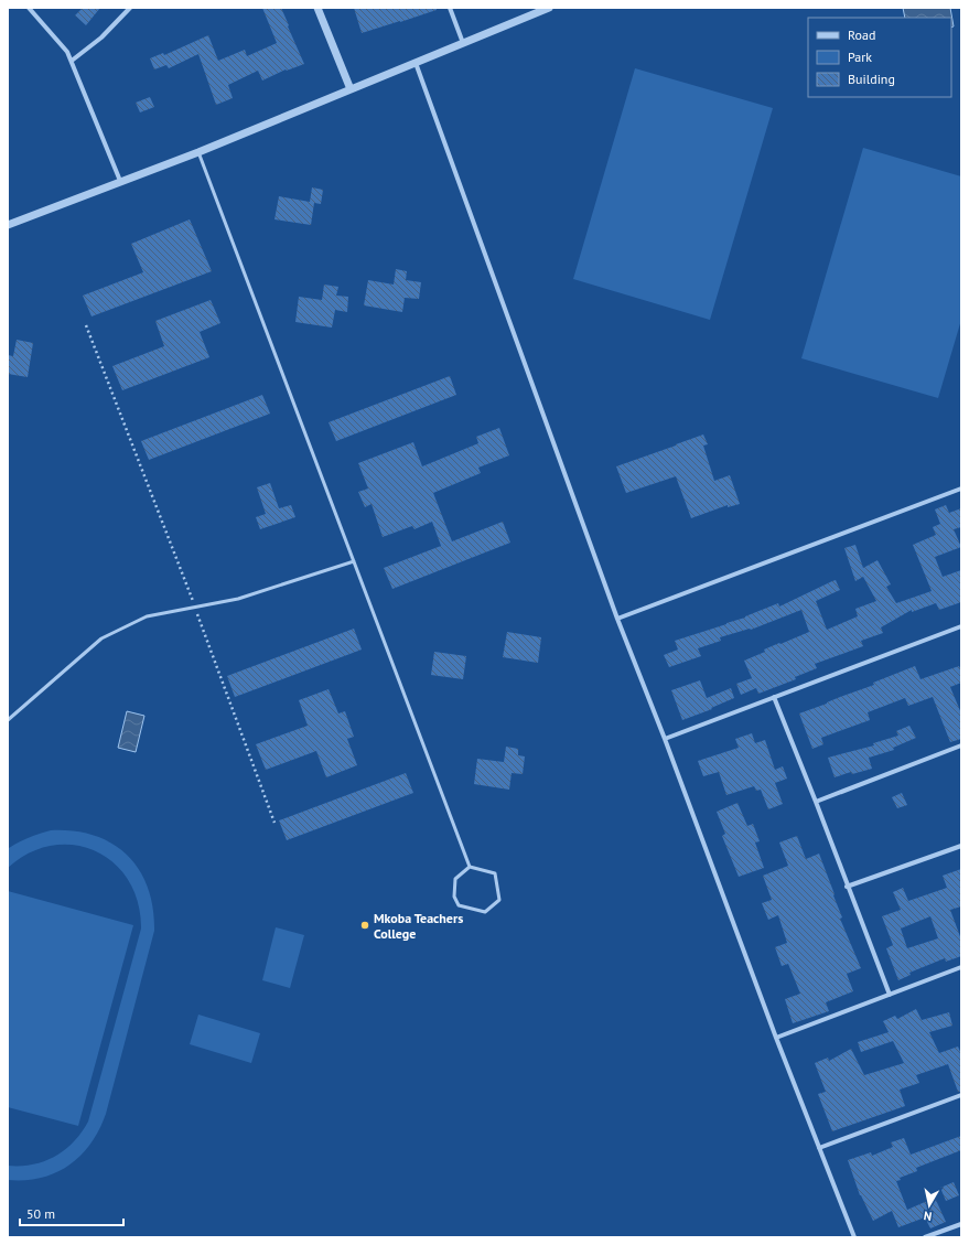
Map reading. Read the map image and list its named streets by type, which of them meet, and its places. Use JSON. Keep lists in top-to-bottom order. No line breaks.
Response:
{"places":["Mkoba Teachers College"],"legend":["Road","Park","Building"],"scale_bar":"50 m","north":"bottom"}
